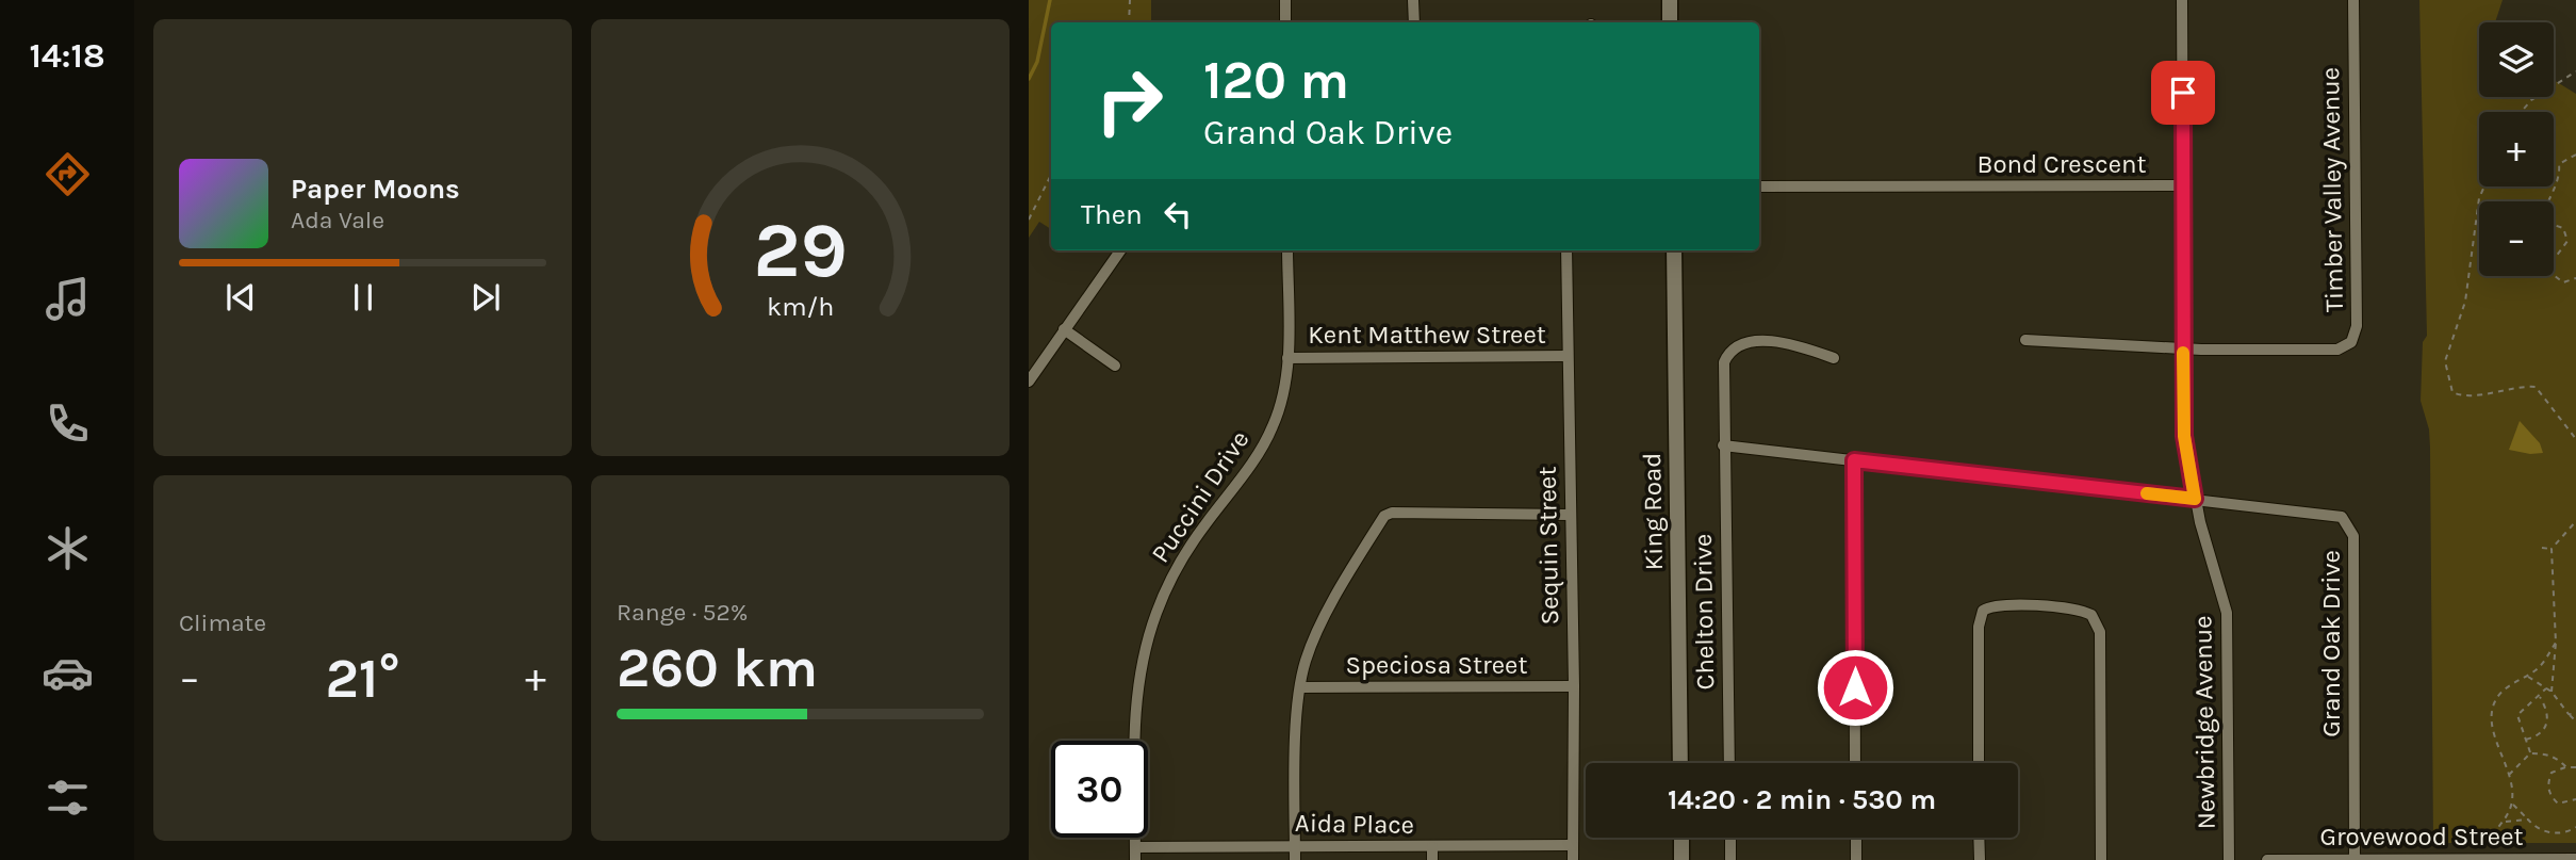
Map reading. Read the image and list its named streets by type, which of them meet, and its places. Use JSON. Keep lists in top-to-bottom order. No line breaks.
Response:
{"streets":{"main road":["King Road"],"street":["Bond Crescent","Timber Valley Avenue","Kent Matthew Street","Puccini Drive","Sequin Street","Chelton Drive","Grand Oak Drive","Speciosa Street","Newbridge Avenue","Aida Place","Grovewood Street"]},"crossings":[["Bond Crescent","Newbridge Avenue"],["Timber Valley Avenue","Newbridge Avenue"],["Kent Matthew Street","Puccini Drive"],["Kent Matthew Street","Sequin Street"],["Puccini Drive","Aida Place"],["Sequin Street","Speciosa Street"],["Sequin Street","Aida Place"],["Chelton Drive","Grand Oak Drive"],["Grand Oak Drive","Newbridge Avenue"],["Grand Oak Drive","Grovewood Street"]],"page":{"tabs":"14:18","map_buttons":["+","−"],"turn":["120 m","Grand Oak Drive"],"song":["Paper Moons","Ada Vale"],"then":"Then","tile":["Climate",["Range · 52%","260 km"]],"heat":["−","21°","+"],"limit":"30","trip":"14:20 · 2 min · 530 m","gauge":["29","km/h"]}}
